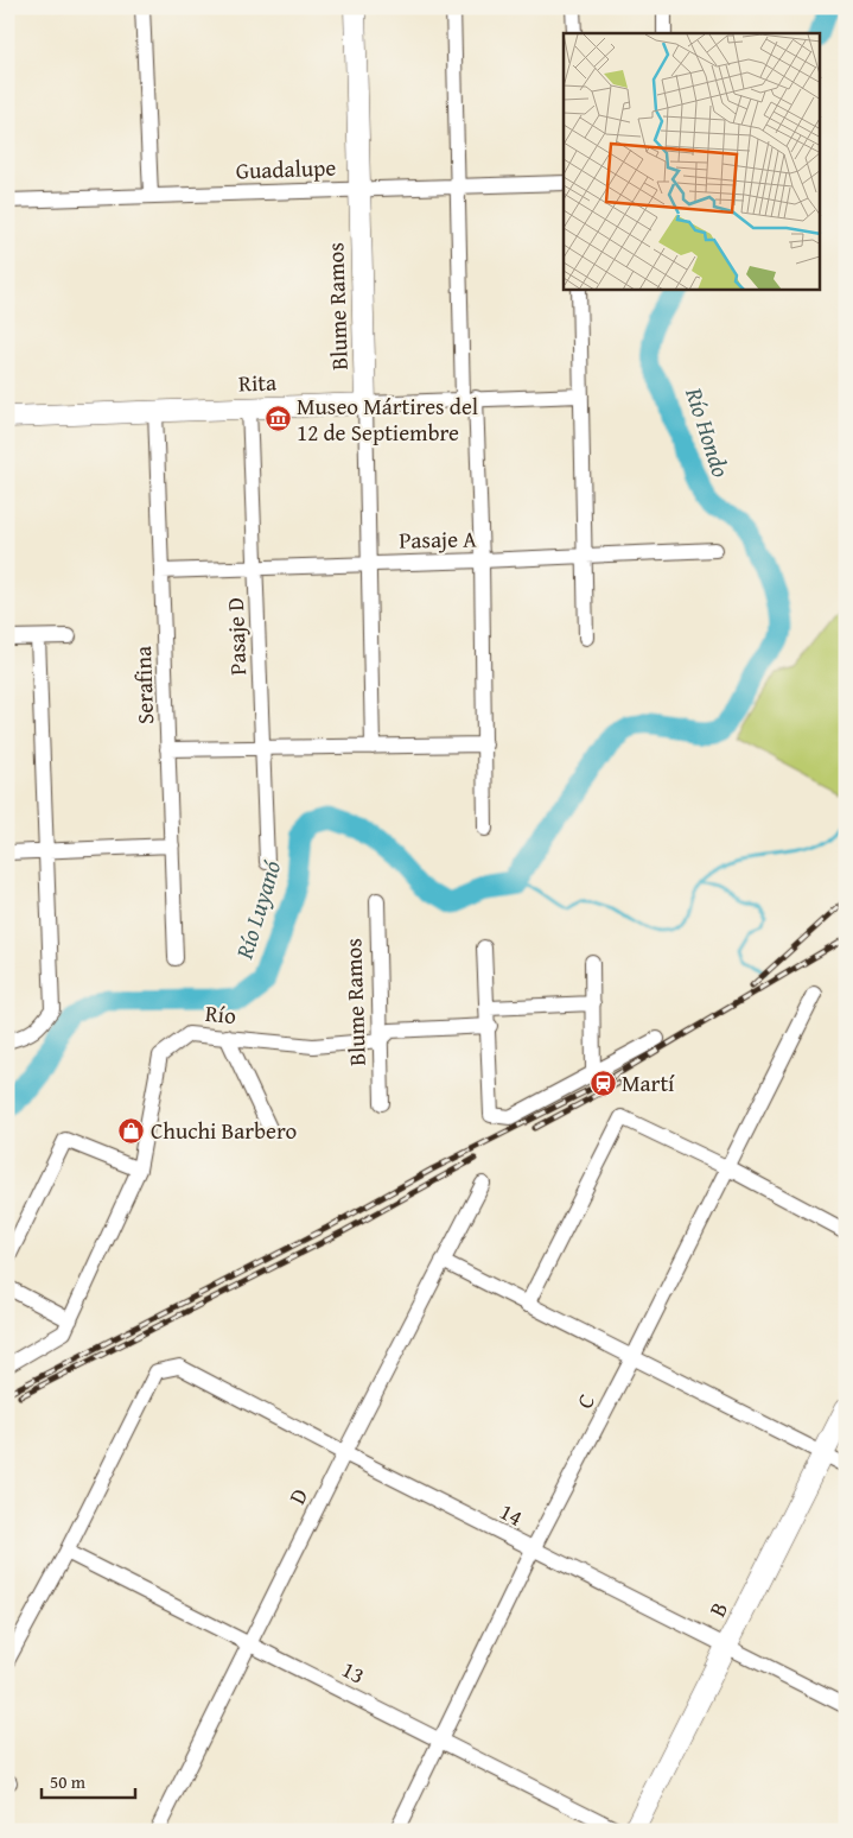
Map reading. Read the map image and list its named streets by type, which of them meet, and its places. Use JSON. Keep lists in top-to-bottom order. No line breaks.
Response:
{"streets":{"street":["Guadalupe","Blume Ramos","Rita","Pasaje A","Pasaje D","Serafina","Río","C","D","14","B","13"]},"crossings":[["Guadalupe","Blume Ramos"],["Blume Ramos","Rita"],["Blume Ramos","Pasaje A"],["Blume Ramos","Río"],["Rita","Pasaje D"],["Rita","Serafina"],["Pasaje A","Pasaje D"],["Pasaje A","Serafina"],["C","14"],["C","13"],["D","14"],["D","13"],["14","B"],["14","13"]],"water":["Río Hondo","Río Luyanó"],"places":{"museum":["Museo Mártires del 12 de Septiembre"],"station":["Martí"],"shop":["Chuchi Barbero"]},"scale_bar":"50 m"}
